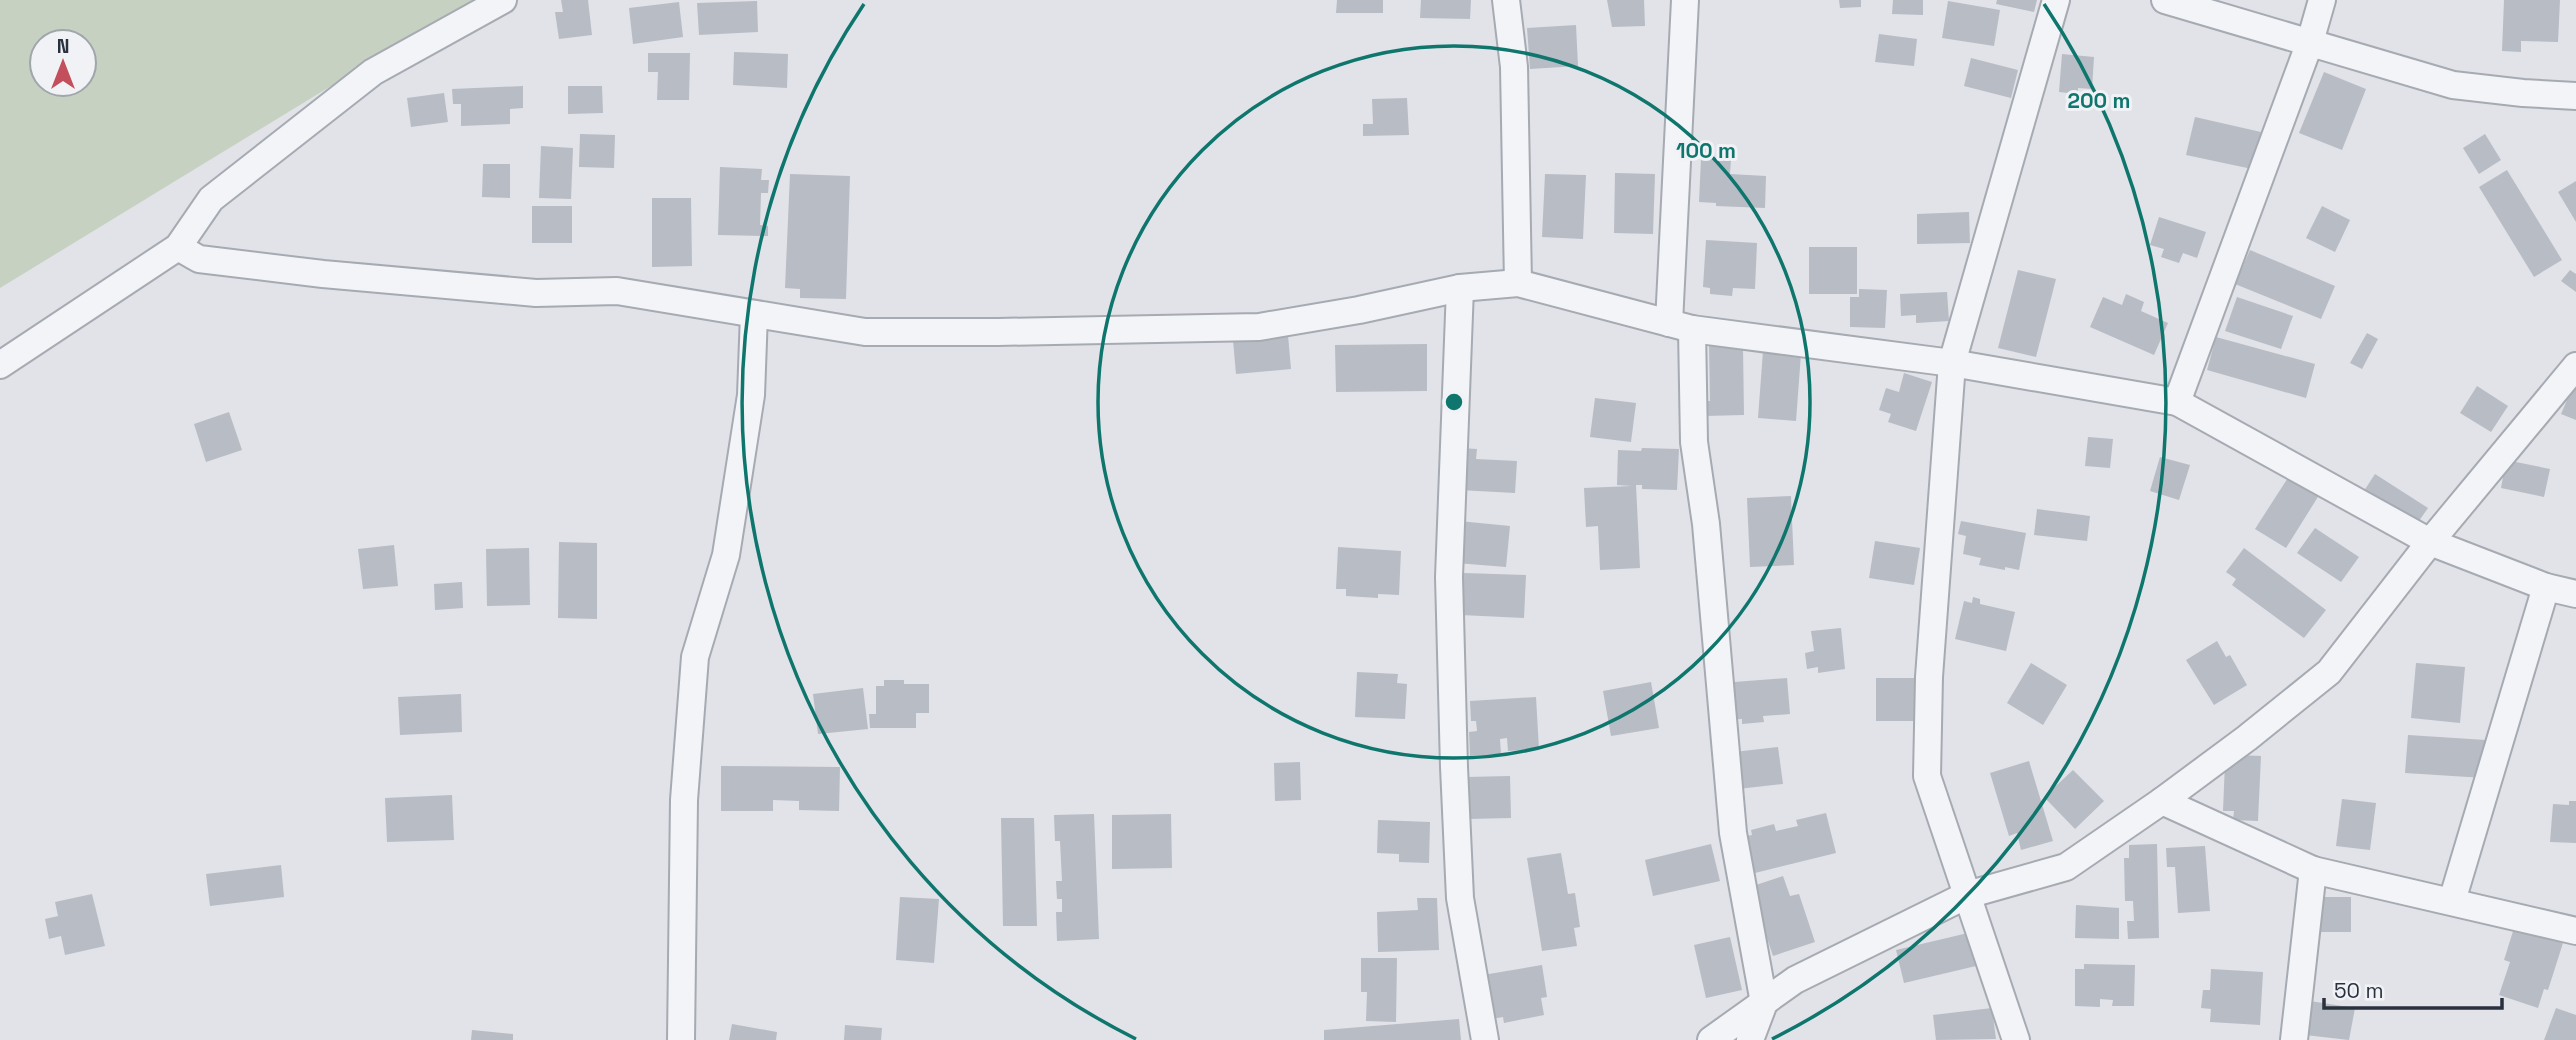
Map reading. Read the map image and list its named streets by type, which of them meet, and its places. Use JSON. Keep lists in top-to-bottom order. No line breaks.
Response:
{"scale_bar":"50 m","north":"top","rings":["200 m","100 m"]}
